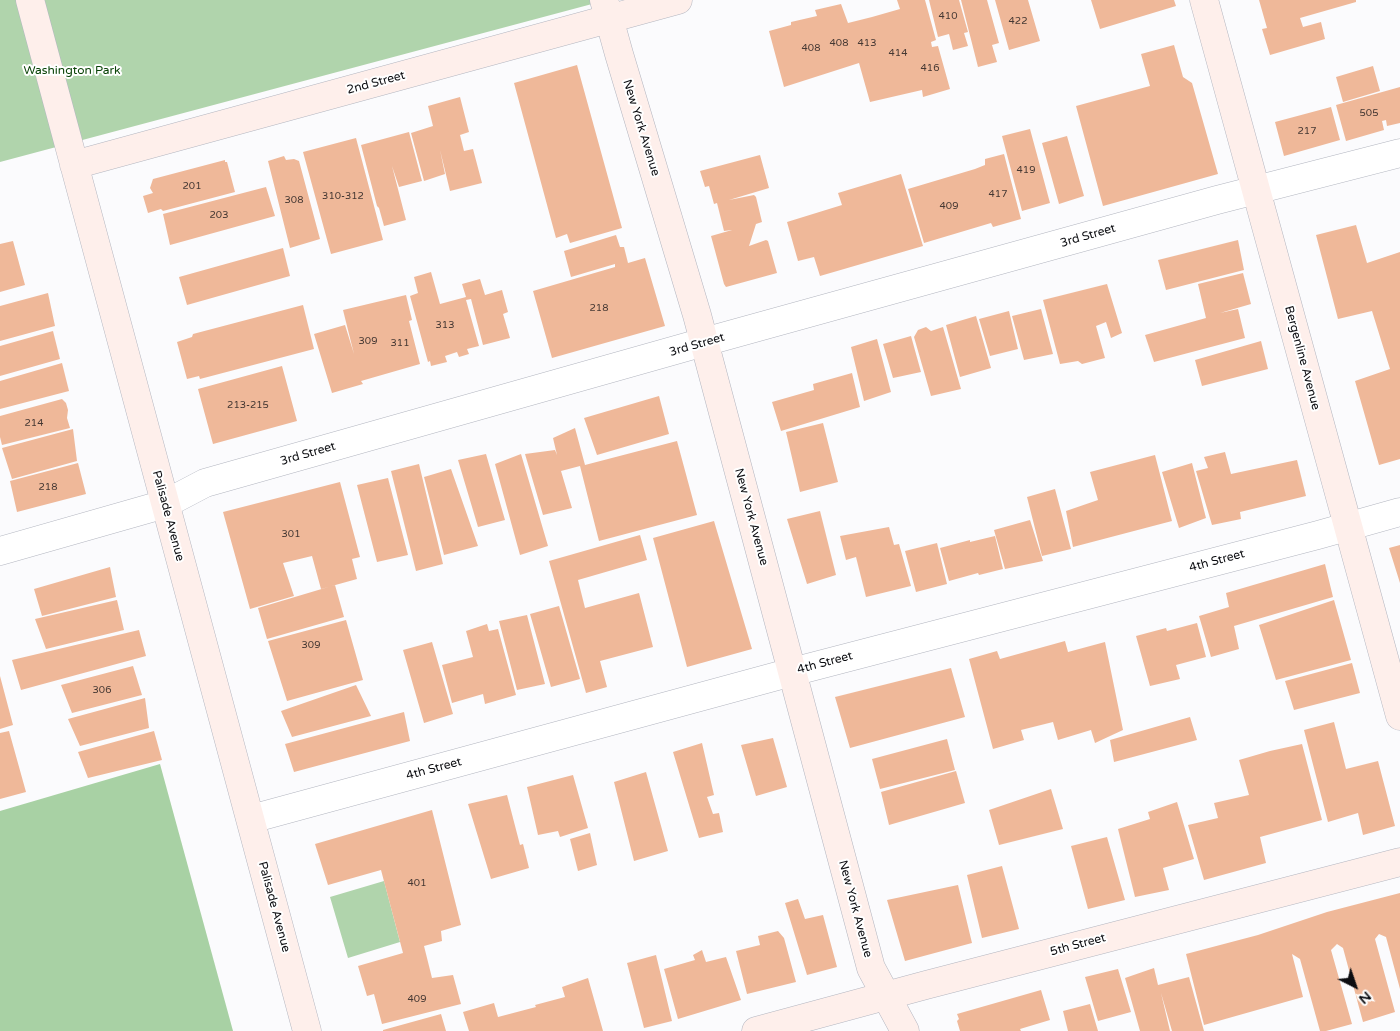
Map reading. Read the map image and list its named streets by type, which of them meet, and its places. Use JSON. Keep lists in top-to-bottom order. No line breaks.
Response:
{"streets":{"street":["2nd Street","New York Avenue","3rd Street","Bergenline Avenue","Palisade Avenue","4th Street","5th Street"]},"crossings":[["2nd Street","New York Avenue"],["2nd Street","Palisade Avenue"],["New York Avenue","3rd Street"],["New York Avenue","4th Street"],["New York Avenue","5th Street"],["3rd Street","Bergenline Avenue"],["3rd Street","Palisade Avenue"],["Bergenline Avenue","4th Street"],["Palisade Avenue","4th Street"]],"parks":["Washington Park"],"house_numbers":["410","422","408","413","408","414","416","505","217","419","201","417","310-312","308","409","203","218","313","309","311","213-215","214","218","301","309","306","401","409"],"north":"bottom right"}
